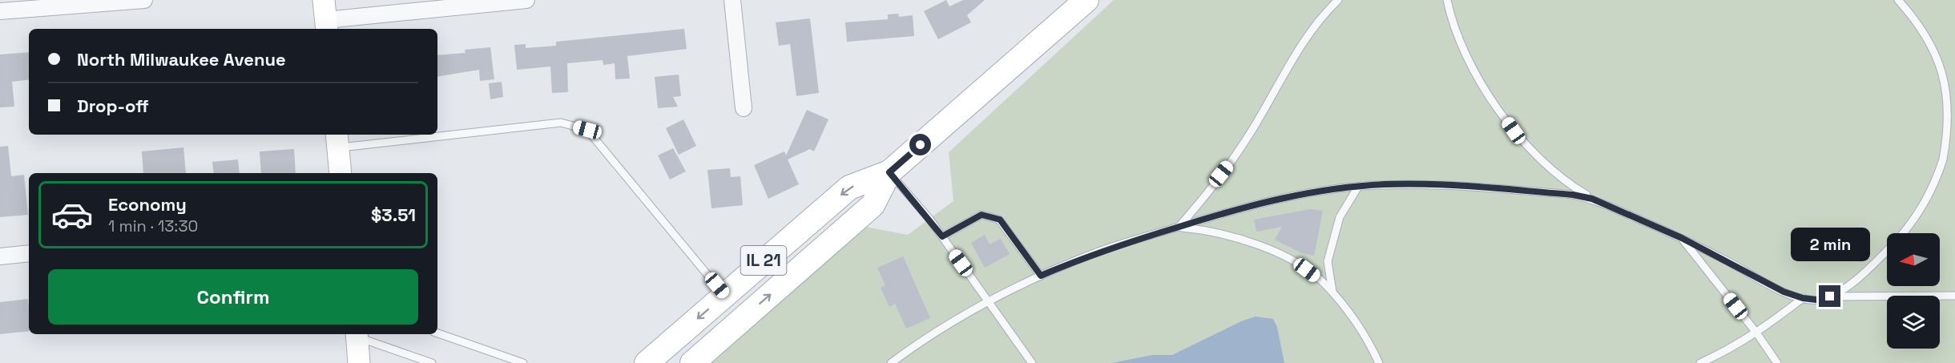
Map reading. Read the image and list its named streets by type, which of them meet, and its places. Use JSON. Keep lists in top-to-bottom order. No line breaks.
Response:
{"streets":{"main road":["IL 21"]},"north":"left","page":{"banner":["North Milwaukee Avenue","Drop-off"],"list":[{"name":"Economy","note":"1 min · 13:30","value":"$3.51"}],"bubble":"2 min","buttons":"Confirm"}}
